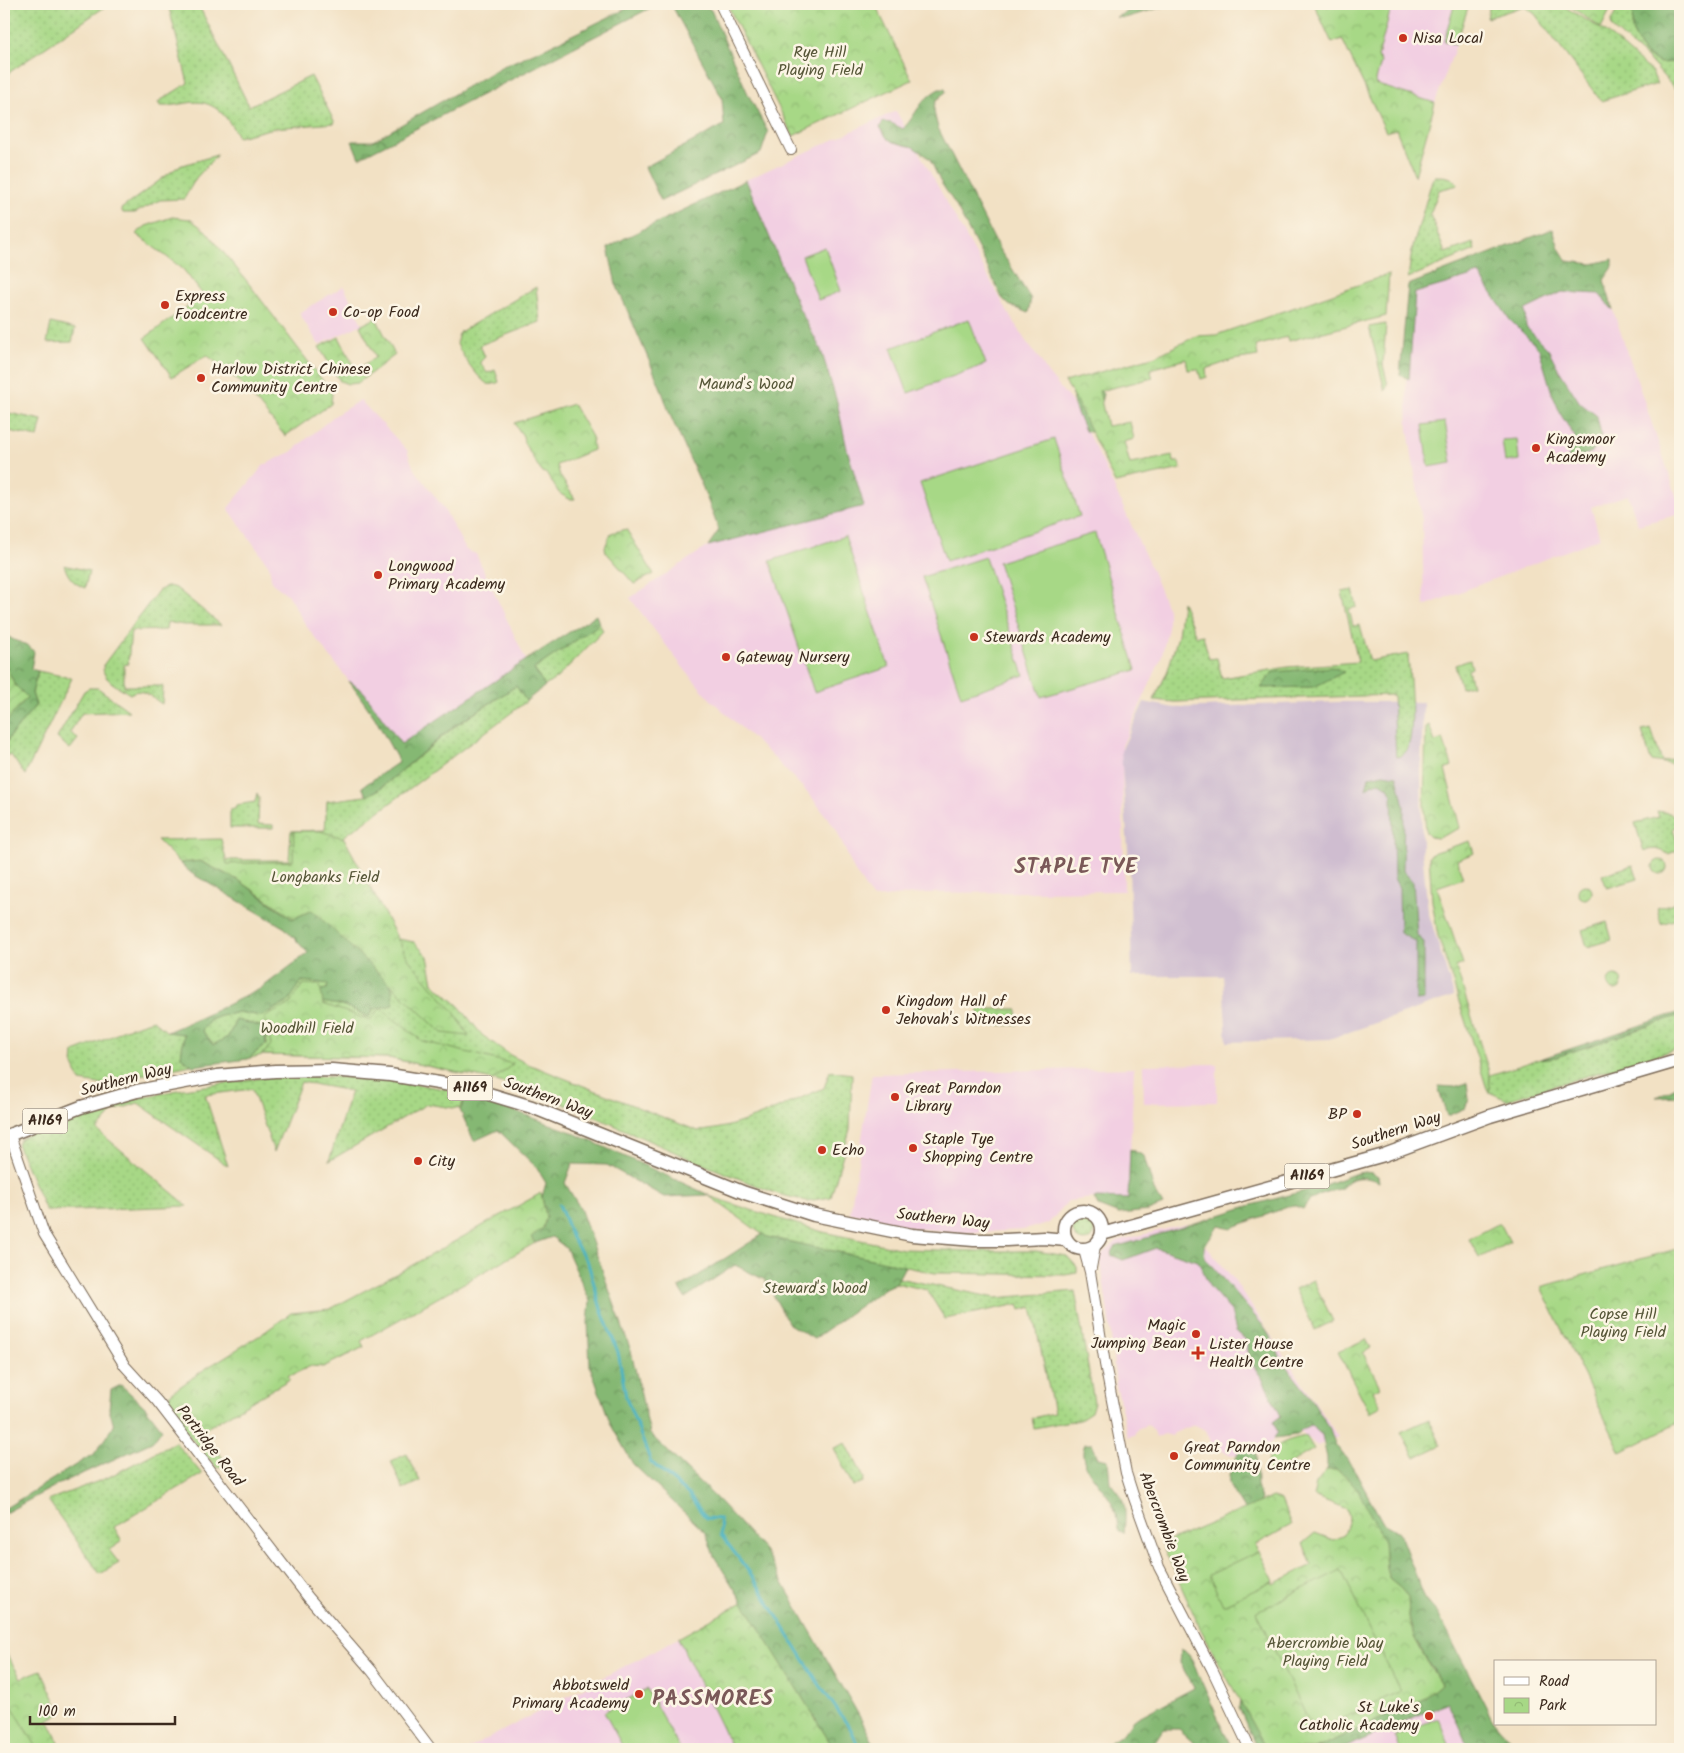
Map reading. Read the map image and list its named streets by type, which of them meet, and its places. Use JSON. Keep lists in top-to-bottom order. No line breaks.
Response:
{"streets":{"main road":["Southern Way","A1169"],"street":["Partridge Road","Abercrombie Way"]},"crossings":[["Southern Way","Partridge Road"],["Southern Way","Abercrombie Way"]],"districts":["STAPLE TYE","PASSMORES"],"parks":["Rye Hill Playing Field","Maund's Wood","Longbanks Field","Woodhill Field","Steward's Wood","Copse Hill Playing Field","Abercrombie Way Playing Field"],"places":{"other":["Nisa Local","Express Foodcentre","Co-op Food","Harlow District Chinese Community Centre","Kingsmoor Academy","Longwood Primary Academy","Stewards Academy","Gateway Nursery","Kingdom Hall of Jehovah's Witnesses","Great Parndon Library","BP","Staple Tye Shopping Centre","Echo","City","Magic Jumping Bean","Great Parndon Community Centre","Abbotsweld Primary Academy","St Luke's Catholic Academy"],"health":["Lister House Health Centre"]},"legend":["Road","Park"],"scale_bar":"100 m"}
